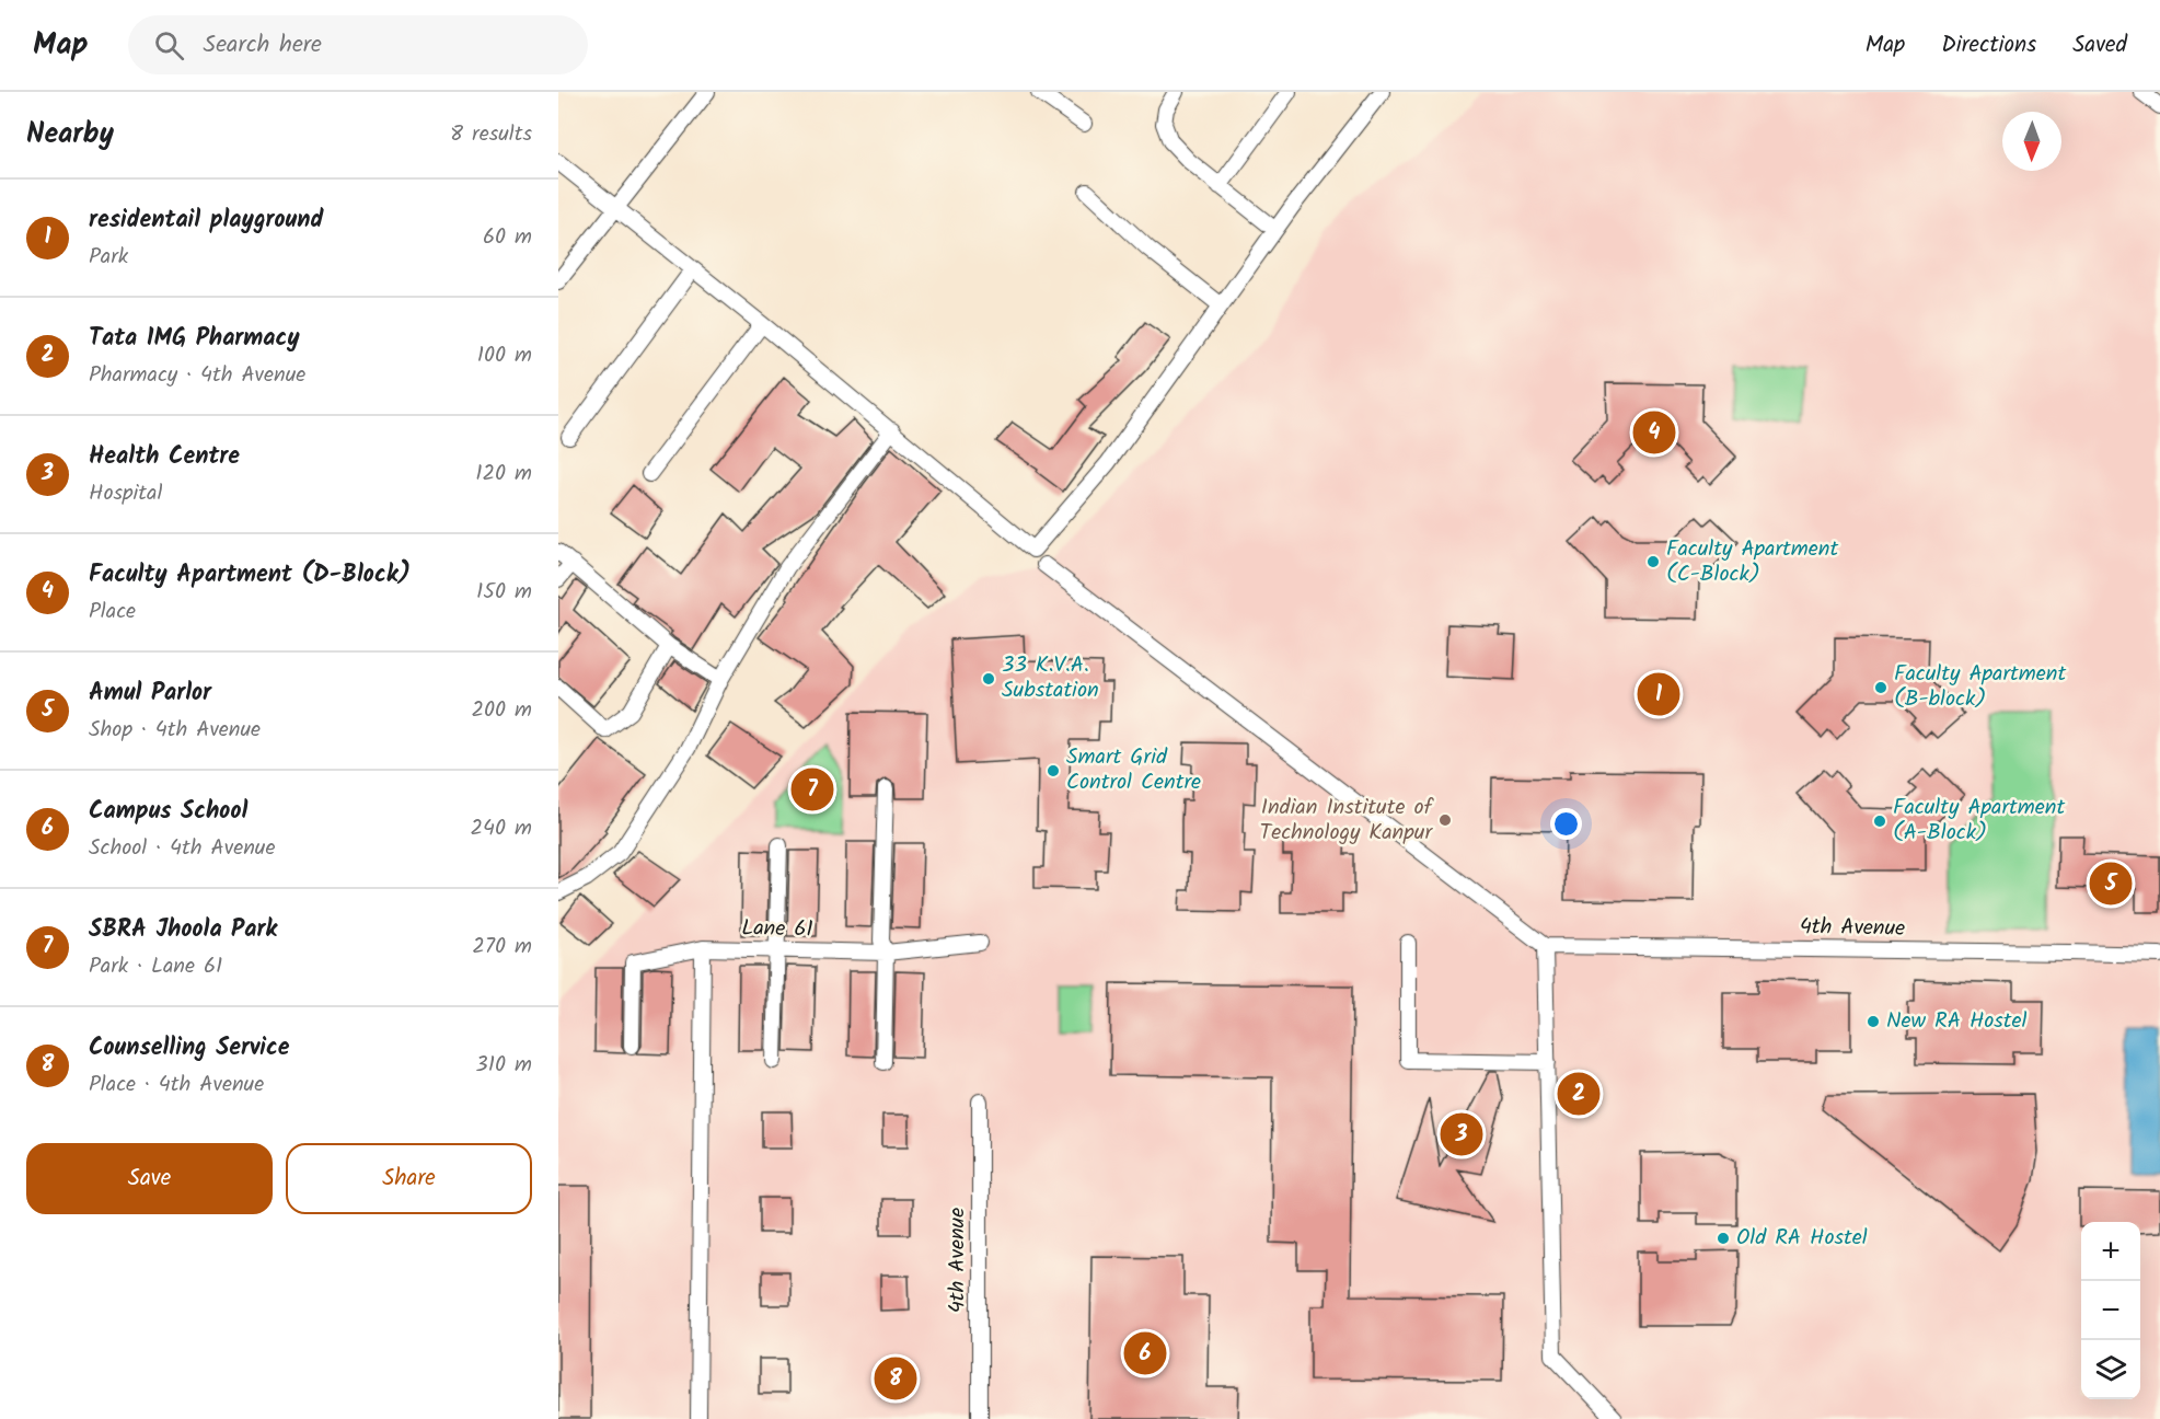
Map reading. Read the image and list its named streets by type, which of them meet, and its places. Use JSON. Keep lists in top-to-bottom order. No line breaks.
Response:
{"streets":{"street":["4th Avenue","Lane 61"]},"places":["Faculty Apartment (C-Block)","33 K.V.A. Substation","Faculty Apartment (B-block)","Smart Grid Control Centre","Indian Institute of Technology Kanpur","Faculty Apartment (A-Block)","New RA Hostel","Old RA Hostel"],"north":"bottom","page":{"header":"Map","search":"Search here","nav":["Map","Directions","Saved"],"heading":["Nearby","8 results"],"list":[{"mark":"1","name":"residentail playground","note":"Park","value":"60 m"},{"mark":"2","name":"Tata 1MG Pharmacy","note":"Pharmacy · 4th Avenue","value":"100 m"},{"mark":"3","name":"Health Centre","note":"Hospital","value":"120 m"},{"mark":"4","name":"Faculty Apartment (D-Block)","note":"Place","value":"150 m"},{"mark":"5","name":"Amul Parlor","note":"Shop · 4th Avenue","value":"200 m"},{"mark":"6","name":"Campus School","note":"School · 4th Avenue","value":"240 m"},{"mark":"7","name":"SBRA Jhoola Park","note":"Park · Lane 61","value":"270 m"},{"mark":"8","name":"Counselling Service","note":"Place · 4th Avenue","value":"310 m"}],"pins":["4","1","7","5","2","3","6","8"],"buttons":["Save","Share"],"map_buttons":["+","−"]}}
